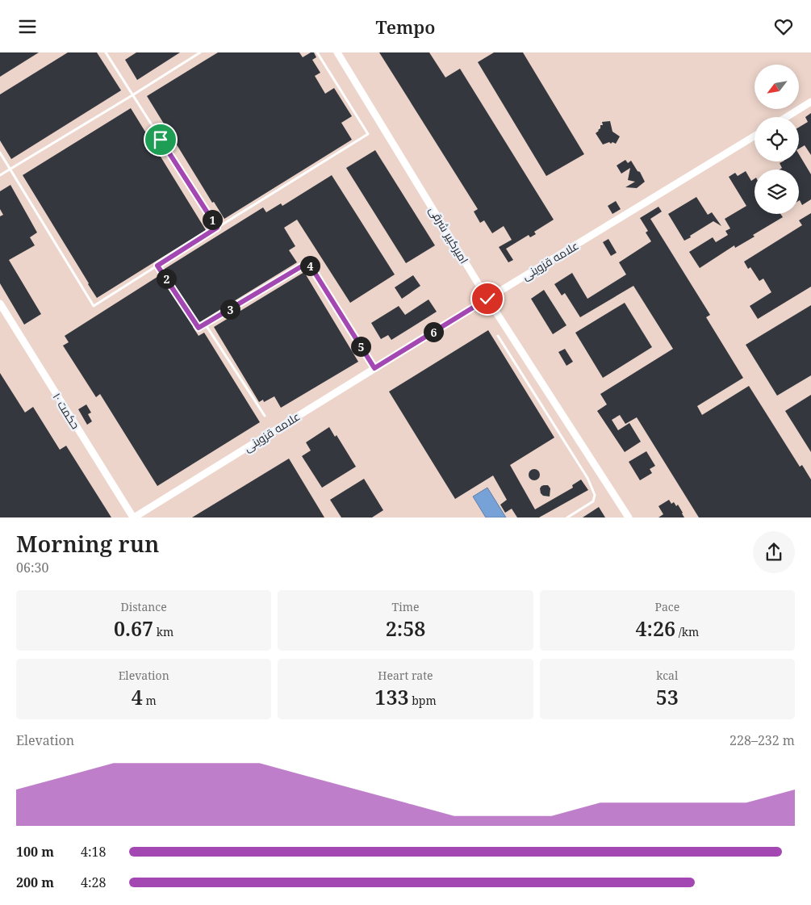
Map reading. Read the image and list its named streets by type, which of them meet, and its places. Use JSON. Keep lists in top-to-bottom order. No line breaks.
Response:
{"streets":{"street":["امیرکبیر شرقی","علامه قزوینی","حکمت ۱۰"]},"crossings":[["امیرکبیر شرقی","علامه قزوینی"],["علامه قزوینی","حکمت ۱۰"]],"north":"bottom left","page":{"header":"Tempo","pins":["1","4","2","3","6","5"],"heading":["Morning run","06:30"],"stats":[["Distance","0.67 km"],["Time","2:58"],["Pace","4:26 /km"],["Elevation","4 m"],["Heart rate","133 bpm"],["kcal","53"]],"chart":["Elevation","228–232 m"],"list":[{"name":"100 m","note":"4:18"},{"name":"200 m","note":"4:28"}]}}
